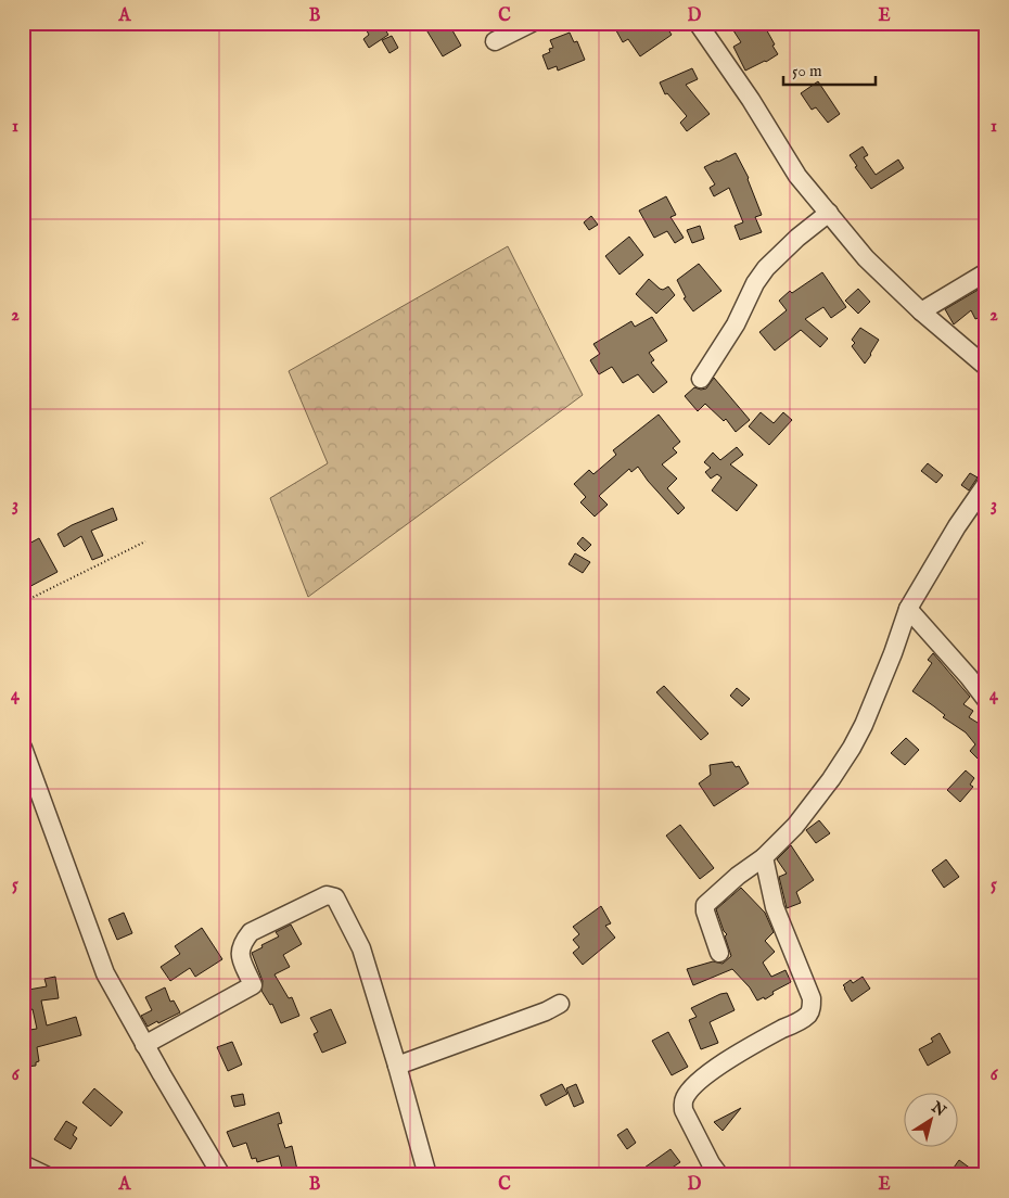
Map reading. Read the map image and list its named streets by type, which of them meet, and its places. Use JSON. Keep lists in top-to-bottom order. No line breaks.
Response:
{"scale_bar":"50 m","north":"top right","grid":{"columns":["A","B","C","D","E"],"rows":["1","2","3","4","5","6"]}}
